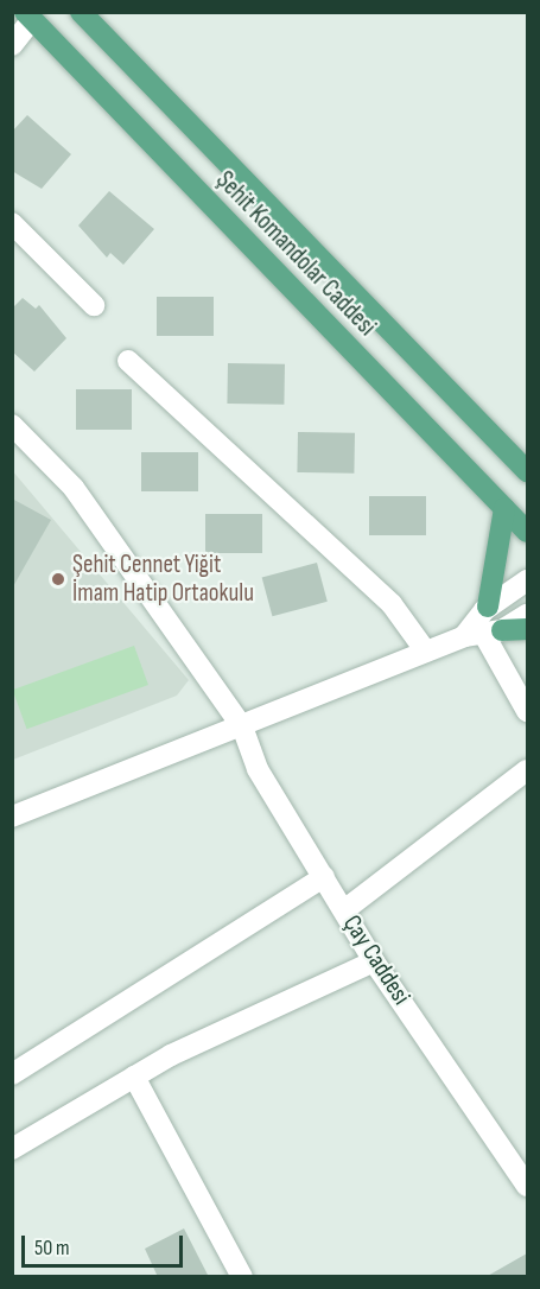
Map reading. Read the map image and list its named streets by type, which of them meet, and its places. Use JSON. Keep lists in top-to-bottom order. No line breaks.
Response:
{"streets":{"main road":["Şehit Komandolar Caddesi"],"street":["Çay Caddesi"]},"places":["Şehit Cennet Yiğit İmam Hatip Ortaokulu"],"scale_bar":"50 m"}
